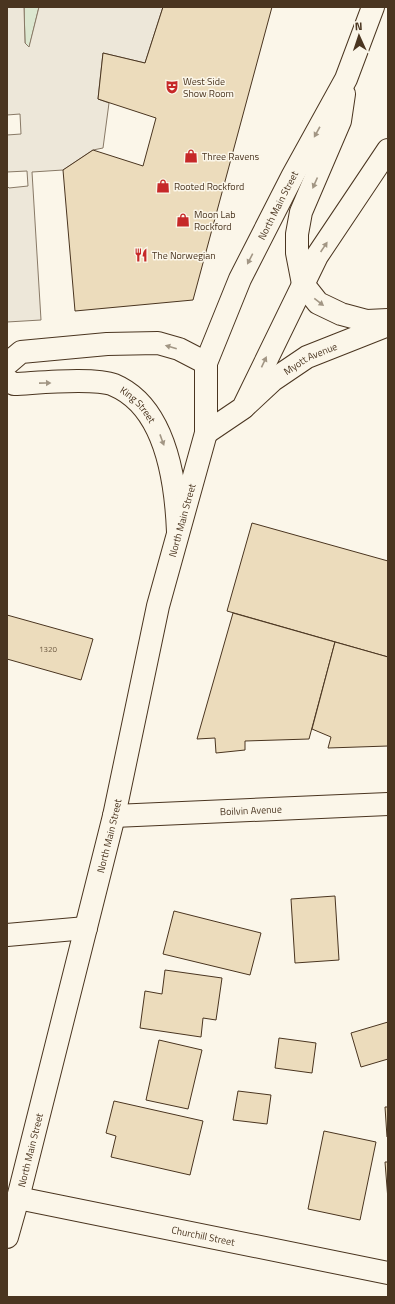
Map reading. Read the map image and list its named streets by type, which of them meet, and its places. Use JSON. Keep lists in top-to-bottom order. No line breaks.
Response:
{"streets":{"main road":["North Main Street","Myott Avenue","King Street","Boilvin Avenue","Churchill Street"]},"crossings":[["North Main Street","King Street"],["North Main Street","Boilvin Avenue"],["North Main Street","Churchill Street"]],"one_way":["King Street"],"places":{"theatre":["West Side Show Room"],"shop":["Three Ravens","Rooted Rockford","Moon Lab Rockford"],"restaurant":["The Norwegian"]},"house_numbers":["1320"],"north":"top"}
